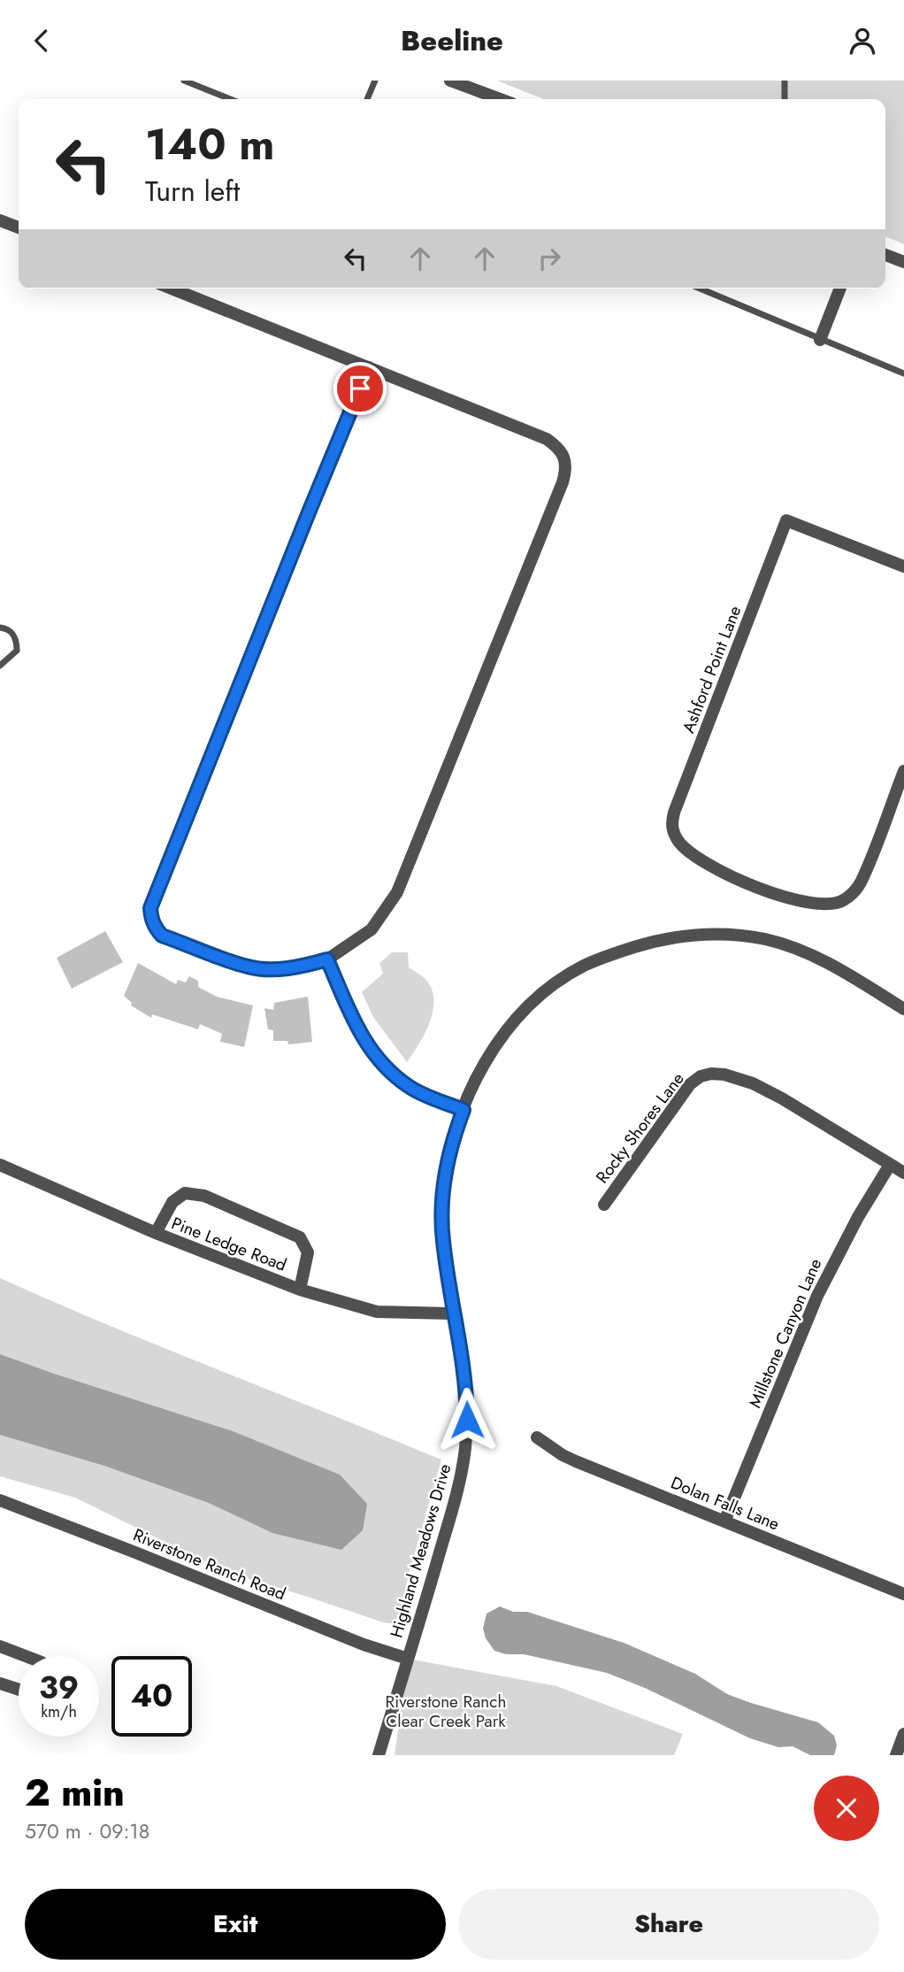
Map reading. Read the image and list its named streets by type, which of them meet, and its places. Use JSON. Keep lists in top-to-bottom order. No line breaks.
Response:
{"streets":{"street":["Ashford Point Lane","Rocky Shores Lane","Pine Ledge Road","Millstone Canyon Lane","Dolan Falls Lane","Highland Meadows Drive","Riverstone Ranch Road"]},"crossings":[["Rocky Shores Lane","Millstone Canyon Lane"],["Pine Ledge Road","Highland Meadows Drive"],["Millstone Canyon Lane","Dolan Falls Lane"],["Highland Meadows Drive","Riverstone Ranch Road"]],"parks":["Riverstone Ranch Clear Creek Park"],"page":{"header":"Beeline","turn":["140 m","Turn left"],"speed":"39 km/h","limit":"40","heading":["2 min","570 m · 09:18"],"buttons":["Exit","Share"]}}
